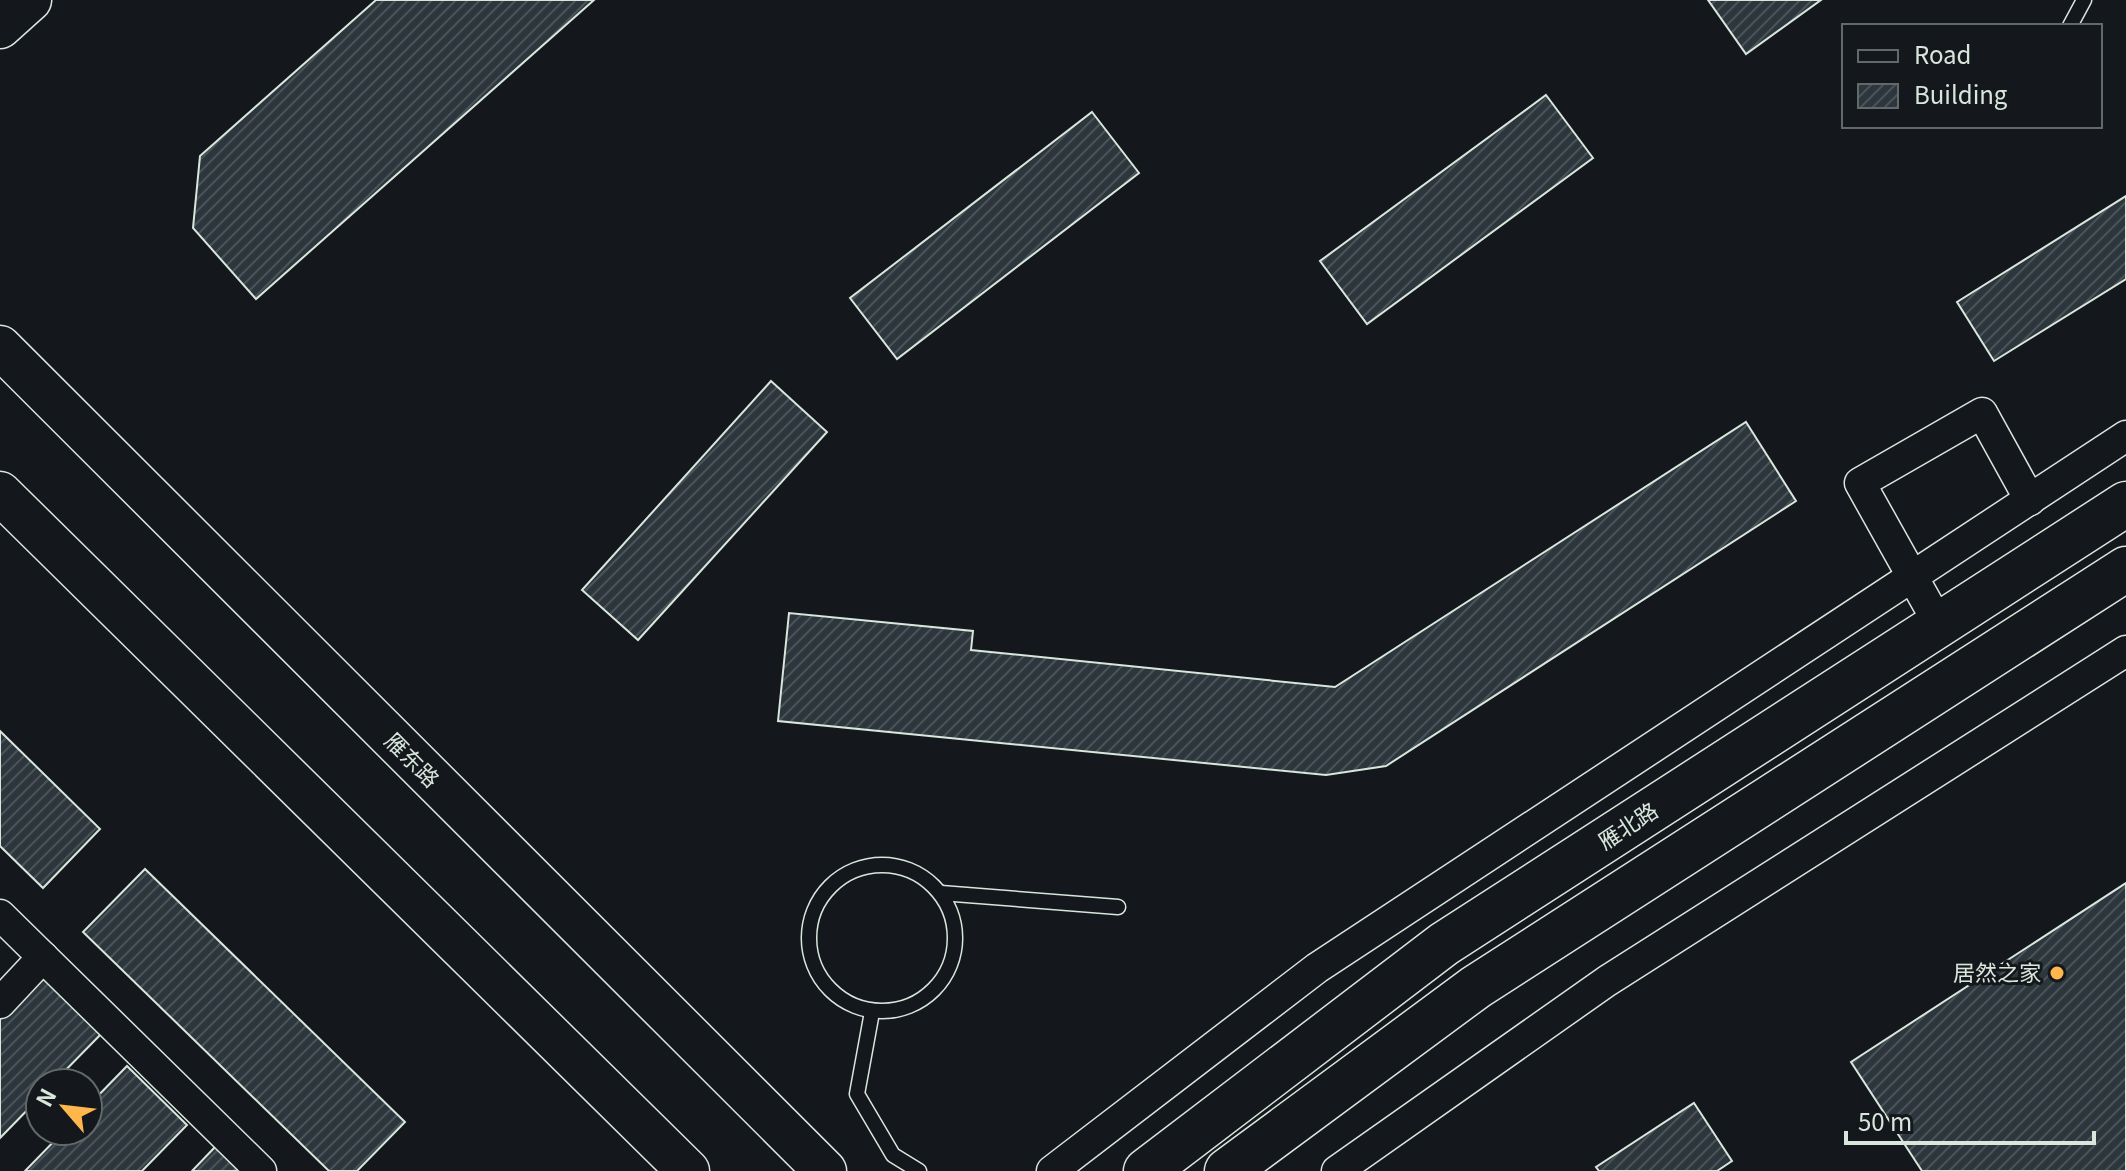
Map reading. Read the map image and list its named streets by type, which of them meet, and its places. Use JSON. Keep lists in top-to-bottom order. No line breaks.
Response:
{"streets":{"main road":["雁东路","雁北路"]},"places":["居然之家"],"legend":["Road","Building"],"scale_bar":"50 m","north":"top left"}
